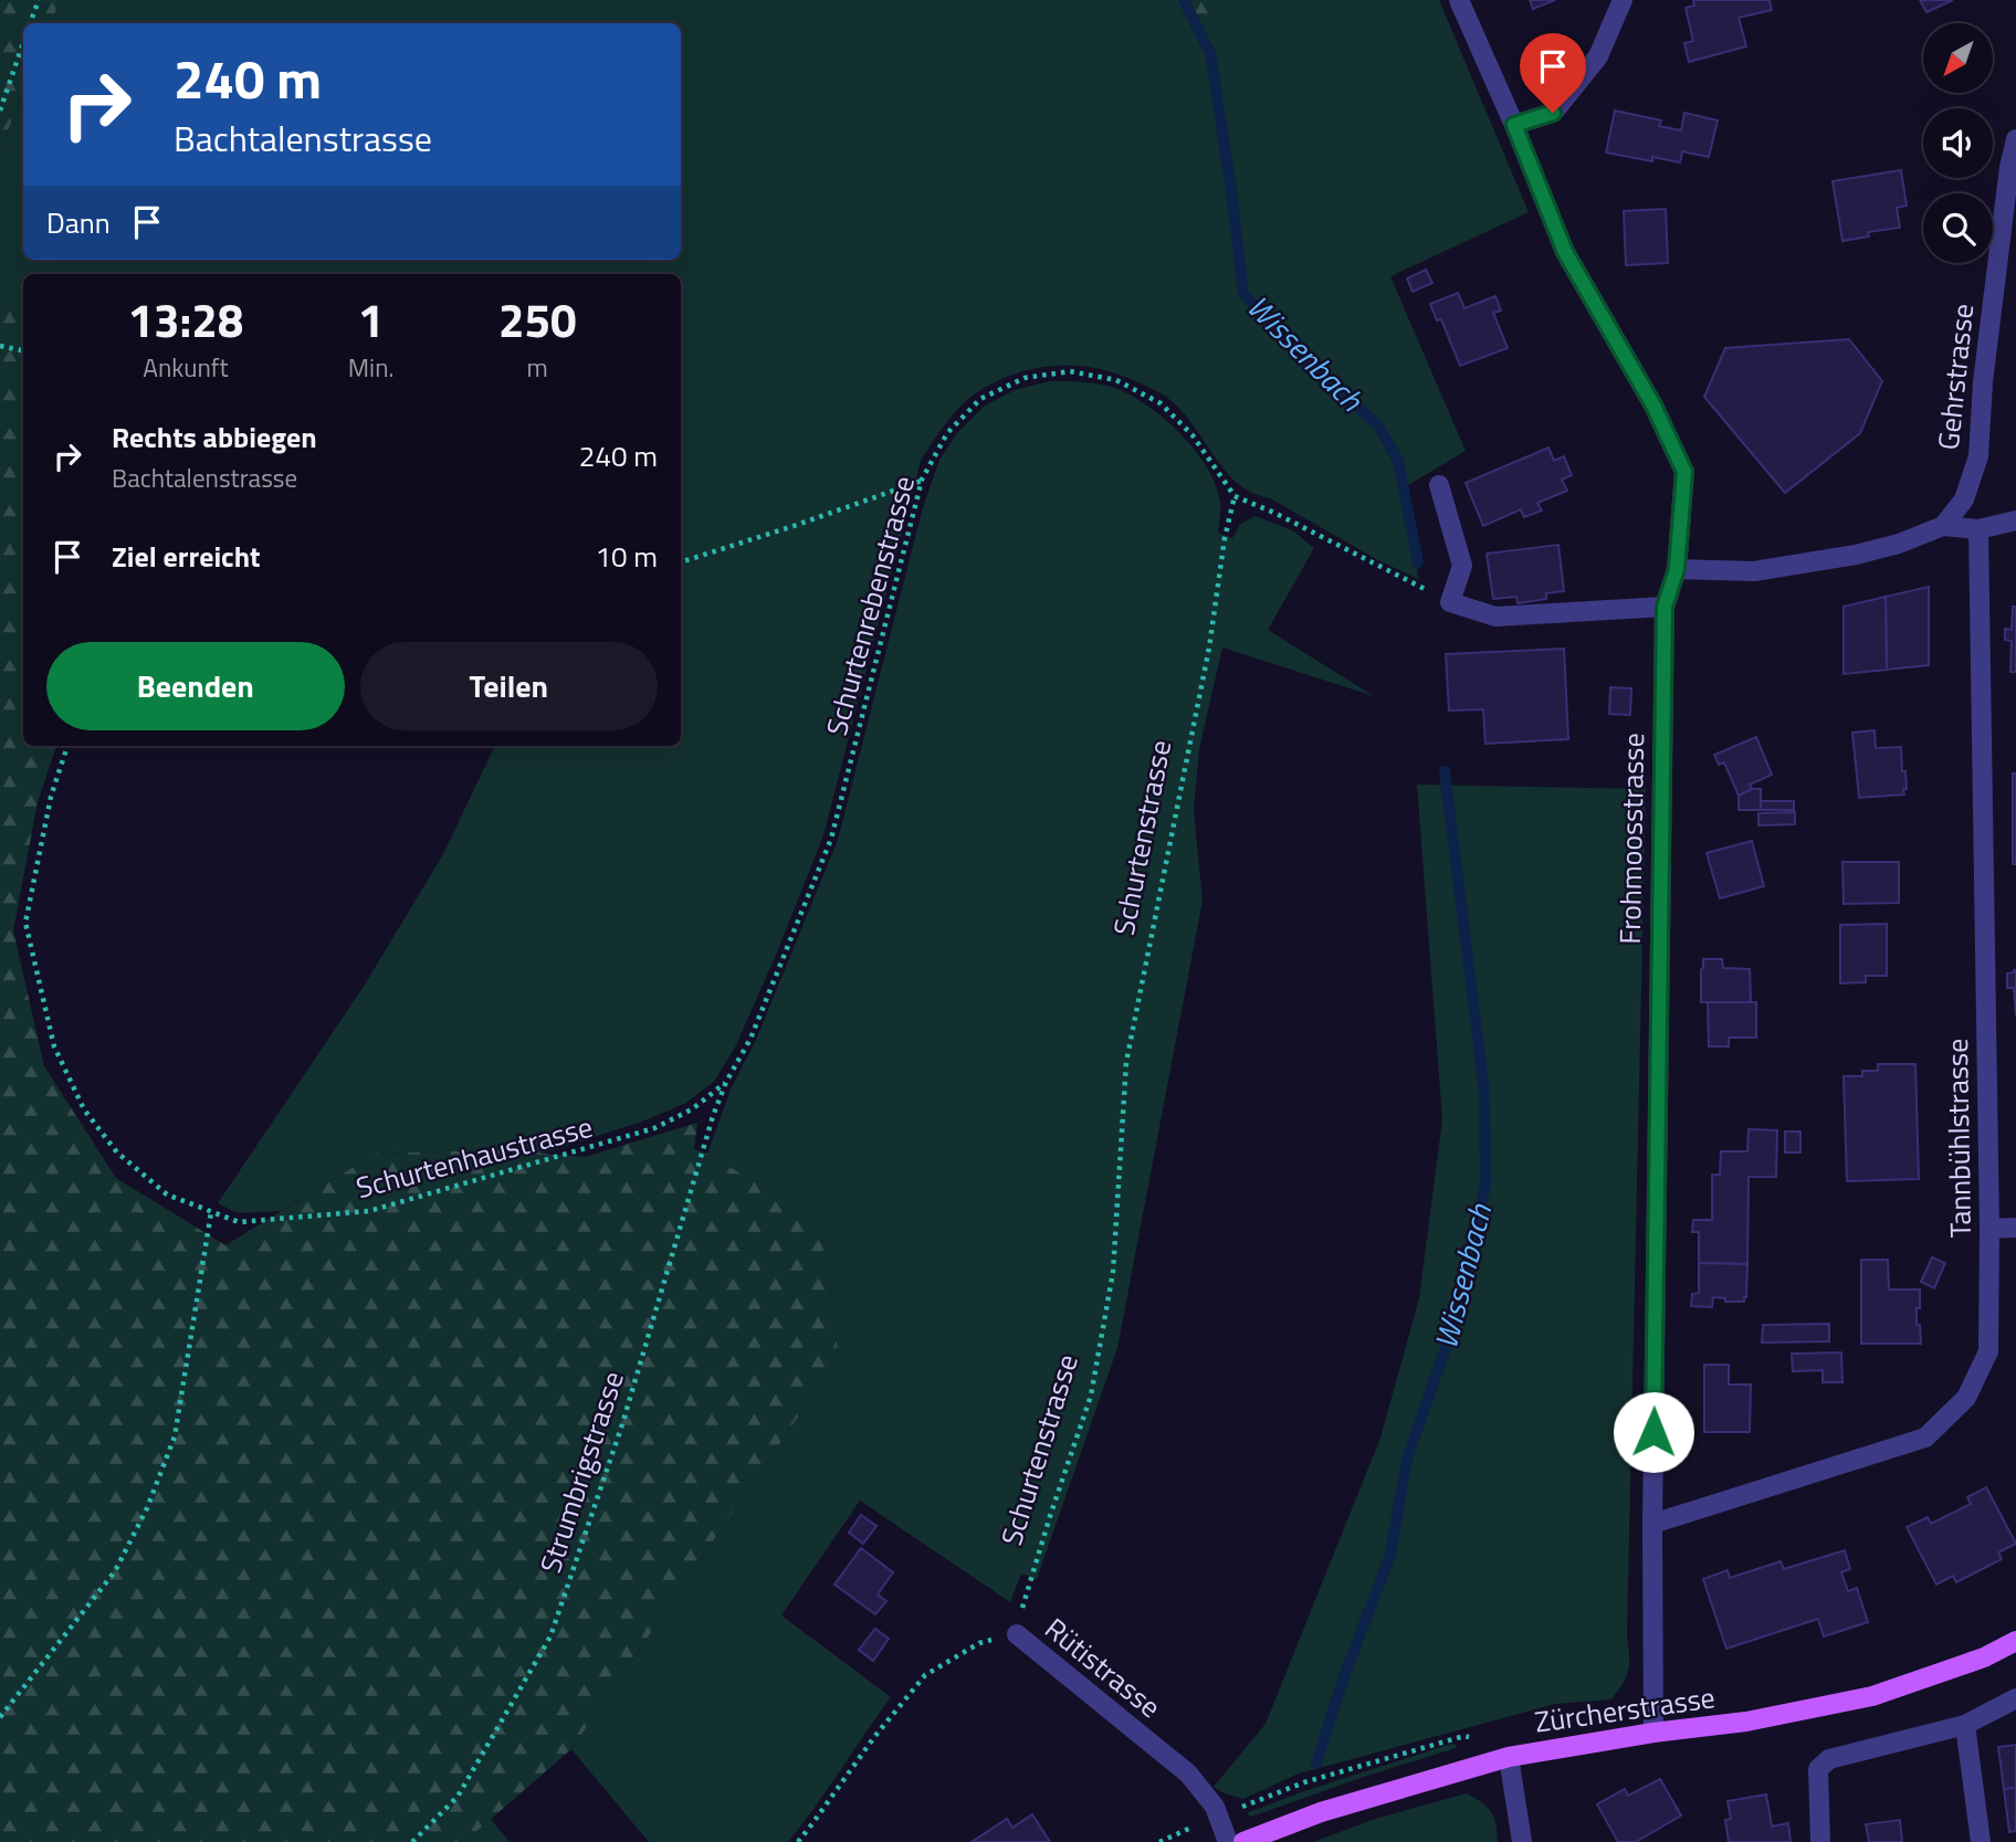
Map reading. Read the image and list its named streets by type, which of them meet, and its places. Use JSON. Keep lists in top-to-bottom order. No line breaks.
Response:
{"streets":{"main road":["Zürcherstrasse"],"street":["Gehrstrasse","Frohmoosstrasse","Tannbühlstrasse","Rütistrasse"],"path":["Schurtenrebenstrasse","Schurtenstrasse","Schurtenhaustrasse","Strumbrigstrasse"]},"crossings":[["Schurtenrebenstrasse","Schurtenstrasse"],["Schurtenrebenstrasse","Schurtenhaustrasse"],["Schurtenrebenstrasse","Strumbrigstrasse"],["Schurtenstrasse","Rütistrasse"],["Frohmoosstrasse","Tannbühlstrasse"],["Frohmoosstrasse","Zürcherstrasse"],["Schurtenhaustrasse","Strumbrigstrasse"]],"water":["Wissenbach"],"north":"bottom left","page":{"turn":["240 m","Bachtalenstrasse"],"then":"Dann","eta":["13:28","Ankunft","1","Min.","250","m"],"list":[{"name":"Rechts abbiegen","note":"Bachtalenstrasse","value":"240 m"},{"name":"Ziel erreicht","value":"10 m"}],"buttons":["Beenden","Teilen"]}}
